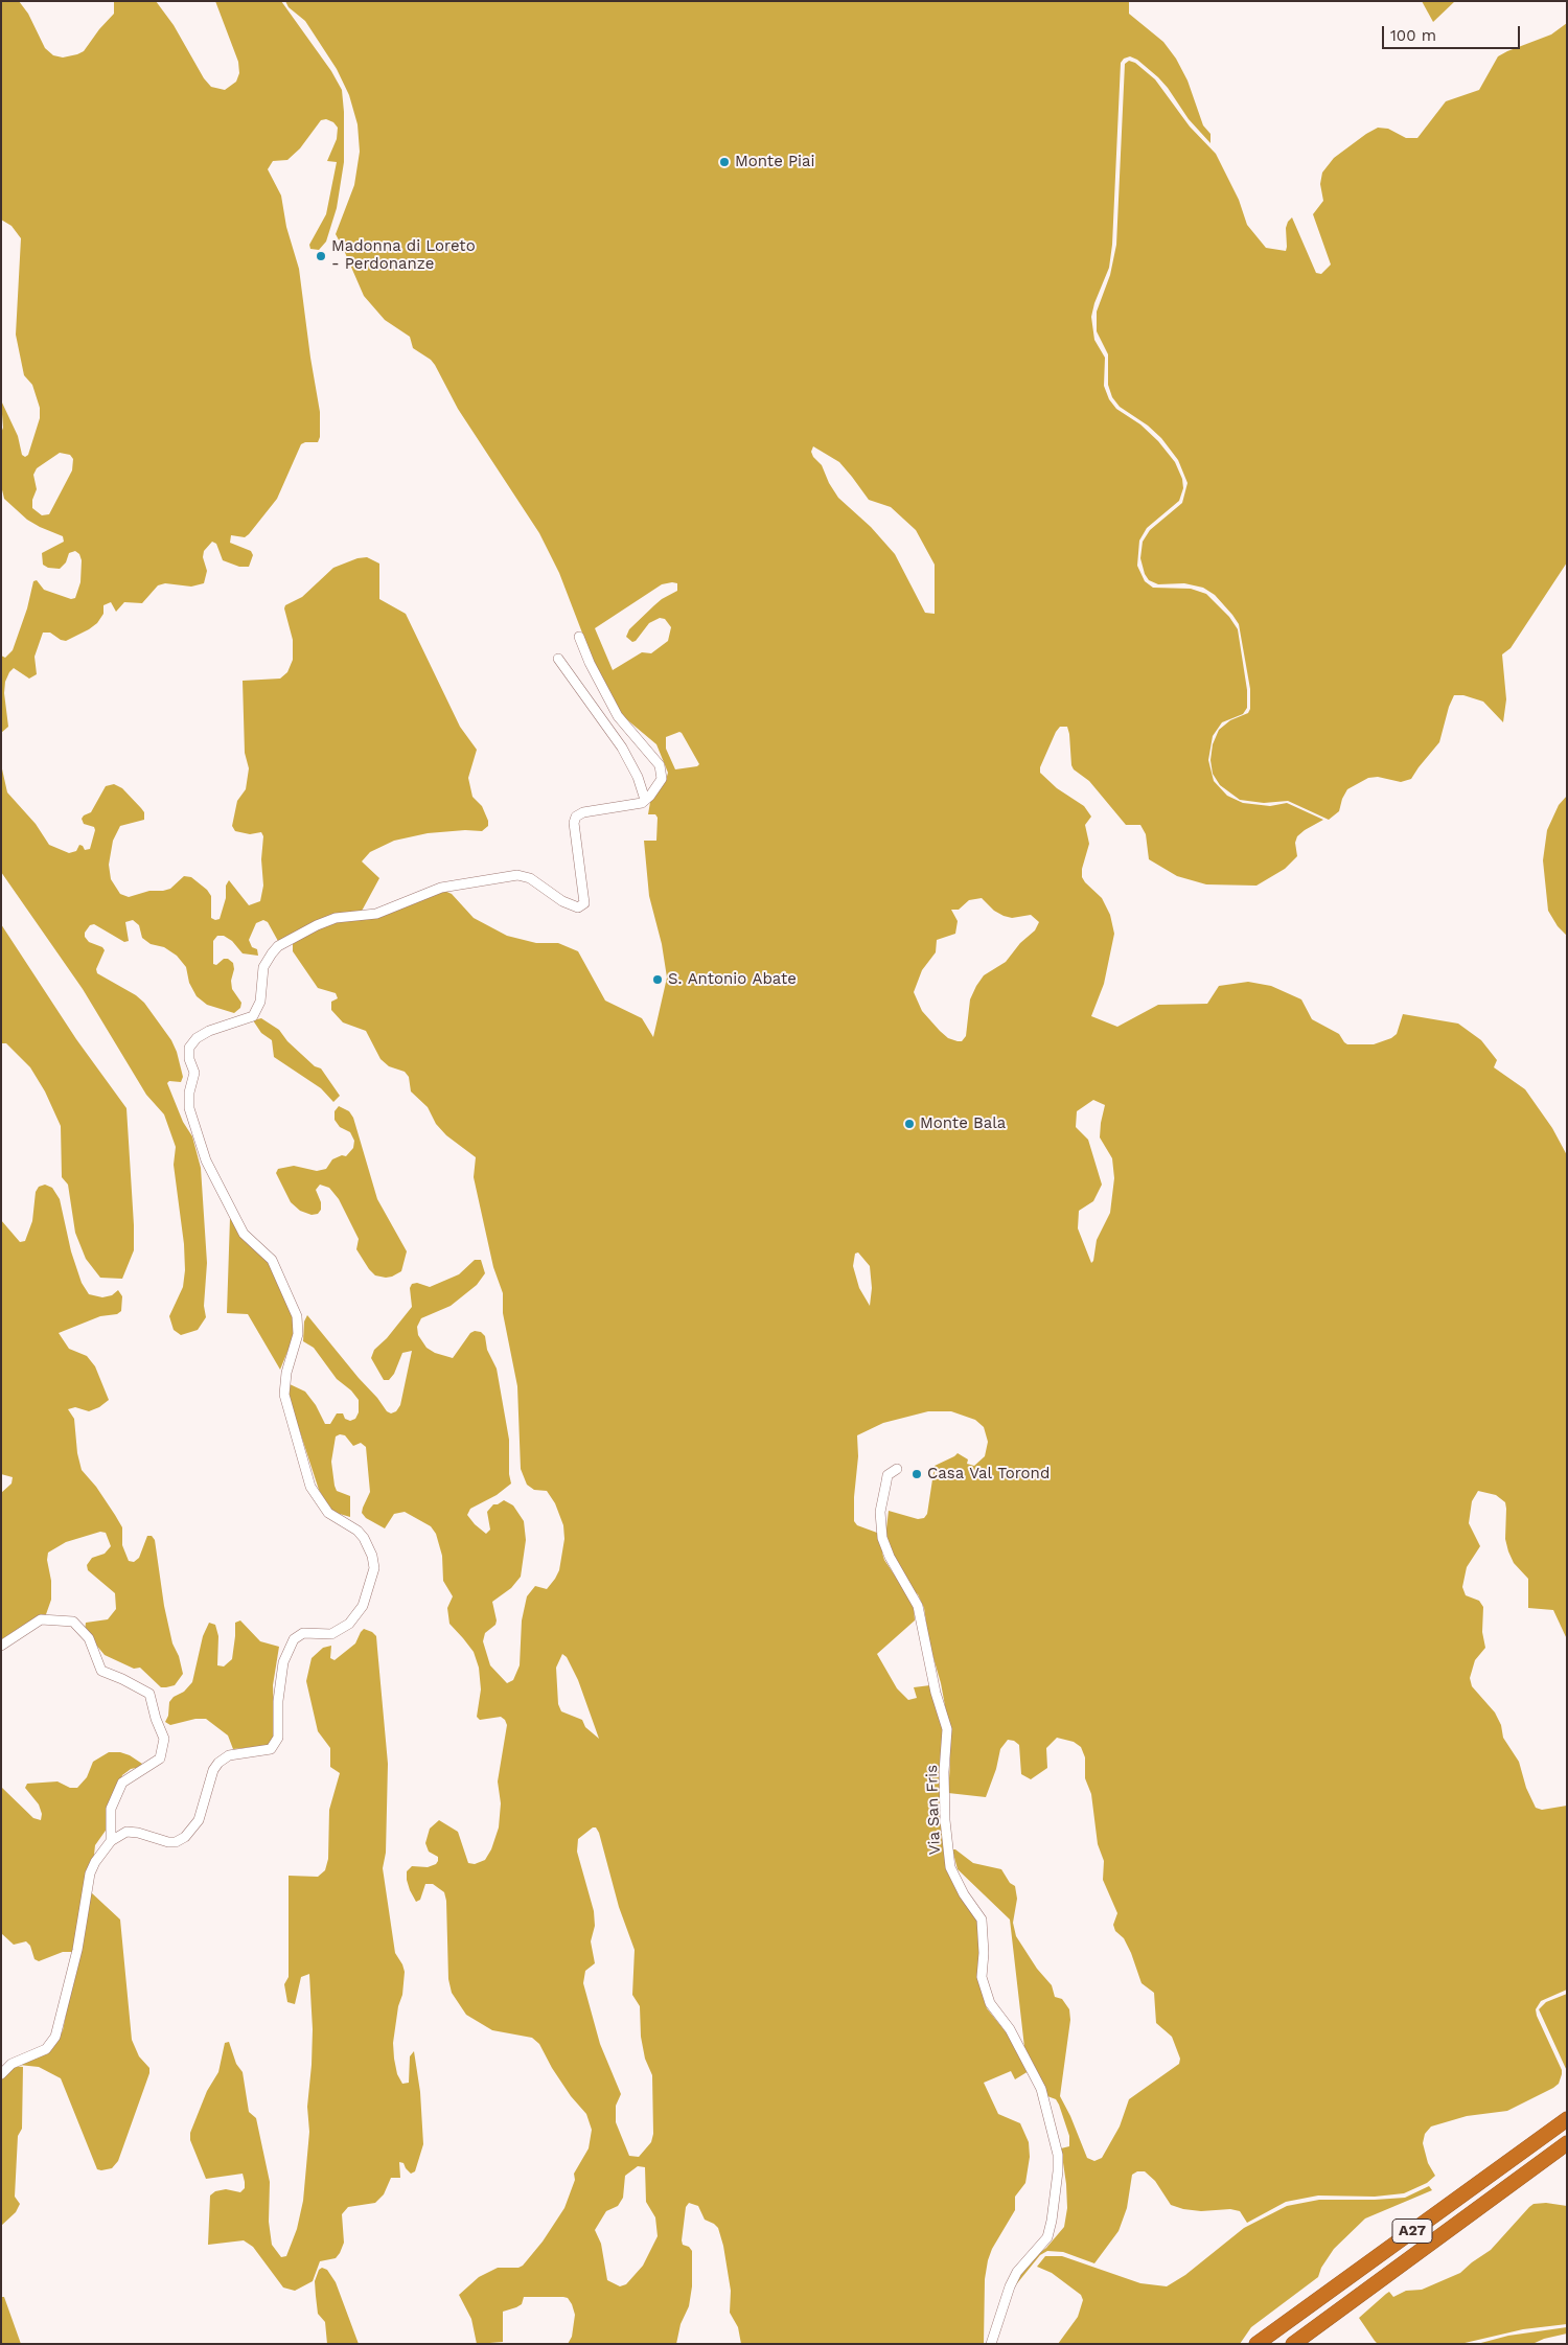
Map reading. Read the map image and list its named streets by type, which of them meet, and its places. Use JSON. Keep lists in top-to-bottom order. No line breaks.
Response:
{"streets":{"highway":["A27"],"street":["Via San Fris"]},"places":["Monte Piai","Madonna di Loreto - Perdonanze","S. Antonio Abate","Monte Bala","Casa Val Torond"],"scale_bar":"100 m"}
